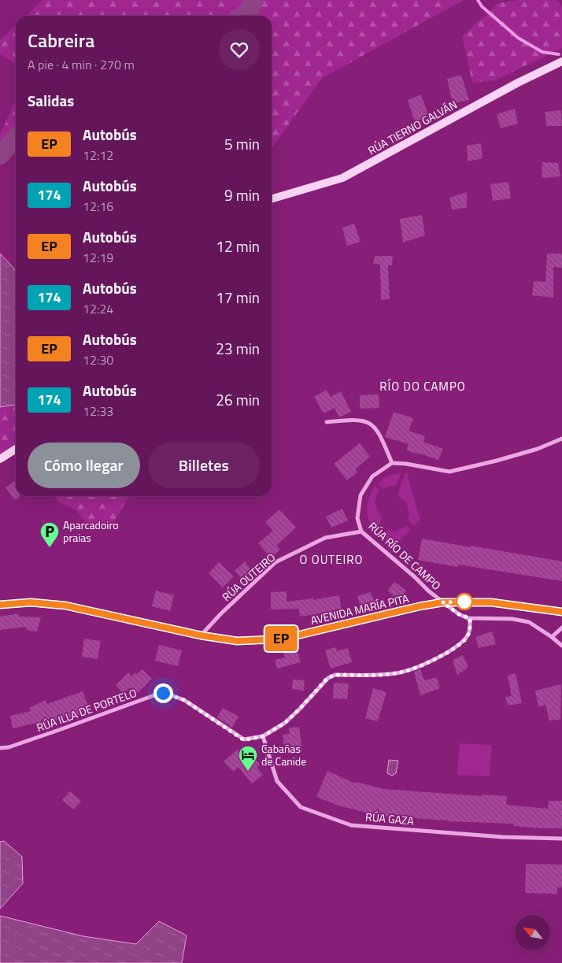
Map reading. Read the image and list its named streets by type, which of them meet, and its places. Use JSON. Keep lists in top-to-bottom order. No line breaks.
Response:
{"streets":{"main road":["RÚA TIERNO GALVÁN","AVENIDA MARÍA PITA"],"street":["RÚA RÍO DE CAMPO","RÚA OUTEIRO","RÚA ILLA DE PORTELO","RÚA GAZA"]},"crossings":[["RÚA RÍO DE CAMPO","RÚA OUTEIRO"],["RÚA RÍO DE CAMPO","AVENIDA MARÍA PITA"],["RÚA RÍO DE CAMPO","RÚA ILLA DE PORTELO"],["RÚA OUTEIRO","AVENIDA MARÍA PITA"],["RÚA ILLA DE PORTELO","RÚA GAZA"]],"districts":["RÍO DO CAMPO","O OUTEIRO"],"places":{"parking":["Aparcadoiro praias"],"hotel":["Cabañas de Canide"]},"lines":["bus line EP"],"north":"top left","page":{"on_map":"EP","heading":[["Cabreira","A pie · 4 min · 270 m"],"Salidas"],"list":[{"mark":"EP","name":"Autobús","note":"12:12","value":"5 min"},{"mark":"174","name":"Autobús","note":"12:16","value":"9 min"},{"mark":"EP","name":"Autobús","note":"12:19","value":"12 min"},{"mark":"174","name":"Autobús","note":"12:24","value":"17 min"},{"mark":"EP","name":"Autobús","note":"12:30","value":"23 min"},{"mark":"174","name":"Autobús","note":"12:33","value":"26 min"}],"buttons":["Cómo llegar","Billetes"]}}
